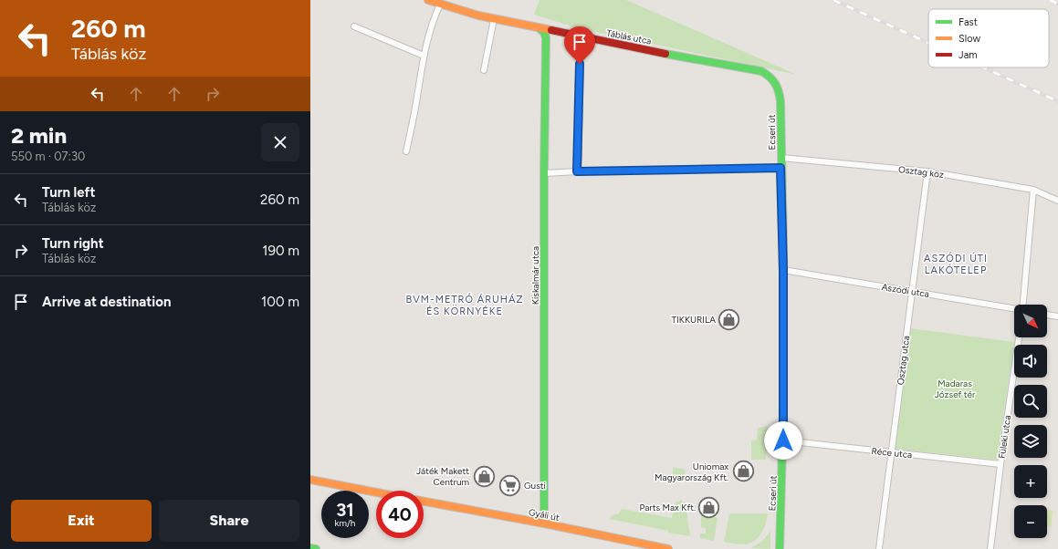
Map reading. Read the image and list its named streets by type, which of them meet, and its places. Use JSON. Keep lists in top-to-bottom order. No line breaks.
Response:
{"streets":{"street":["Táblás utca","Ecseri út","Osztag köz","Kiskalmár utca","Aszódi utca","Osztag utca","Füleki utca","Réce utca","Gyáli út"]},"crossings":[["Táblás utca","Ecseri út"],["Táblás utca","Kiskalmár utca"],["Ecseri út","Osztag köz"],["Ecseri út","Aszódi utca"],["Ecseri út","Réce utca"],["Osztag köz","Osztag utca"],["Kiskalmár utca","Gyáli út"],["Aszódi utca","Osztag utca"],["Osztag utca","Réce utca"],["Füleki utca","Réce utca"]],"districts":["ASZÓDI ÚTI LAKÓTELEP","BVM-METRÓ ÁRUHÁZ ÉS KÖRNYÉKE"],"parks":["Madaras József tér"],"places":{"shop":["TIKKURILA","Uniomax Magyarország Kft.","Játék Makett Centrum","Parts Max Kft."],"supermarket":["Gusti"]},"legend":["Fast","Slow","Jam"],"north":"bottom right","page":{"turn":["260 m","Táblás köz"],"heading":["2 min","550 m · 07:30"],"list":[{"name":"Turn left","note":"Táblás köz","value":"260 m"},{"name":"Turn right","note":"Táblás köz","value":"190 m"},{"name":"Arrive at destination","value":"100 m"}],"map_buttons":["+","−"],"speed":"31 km/h","limit":"40","buttons":["Exit","Share"]}}
